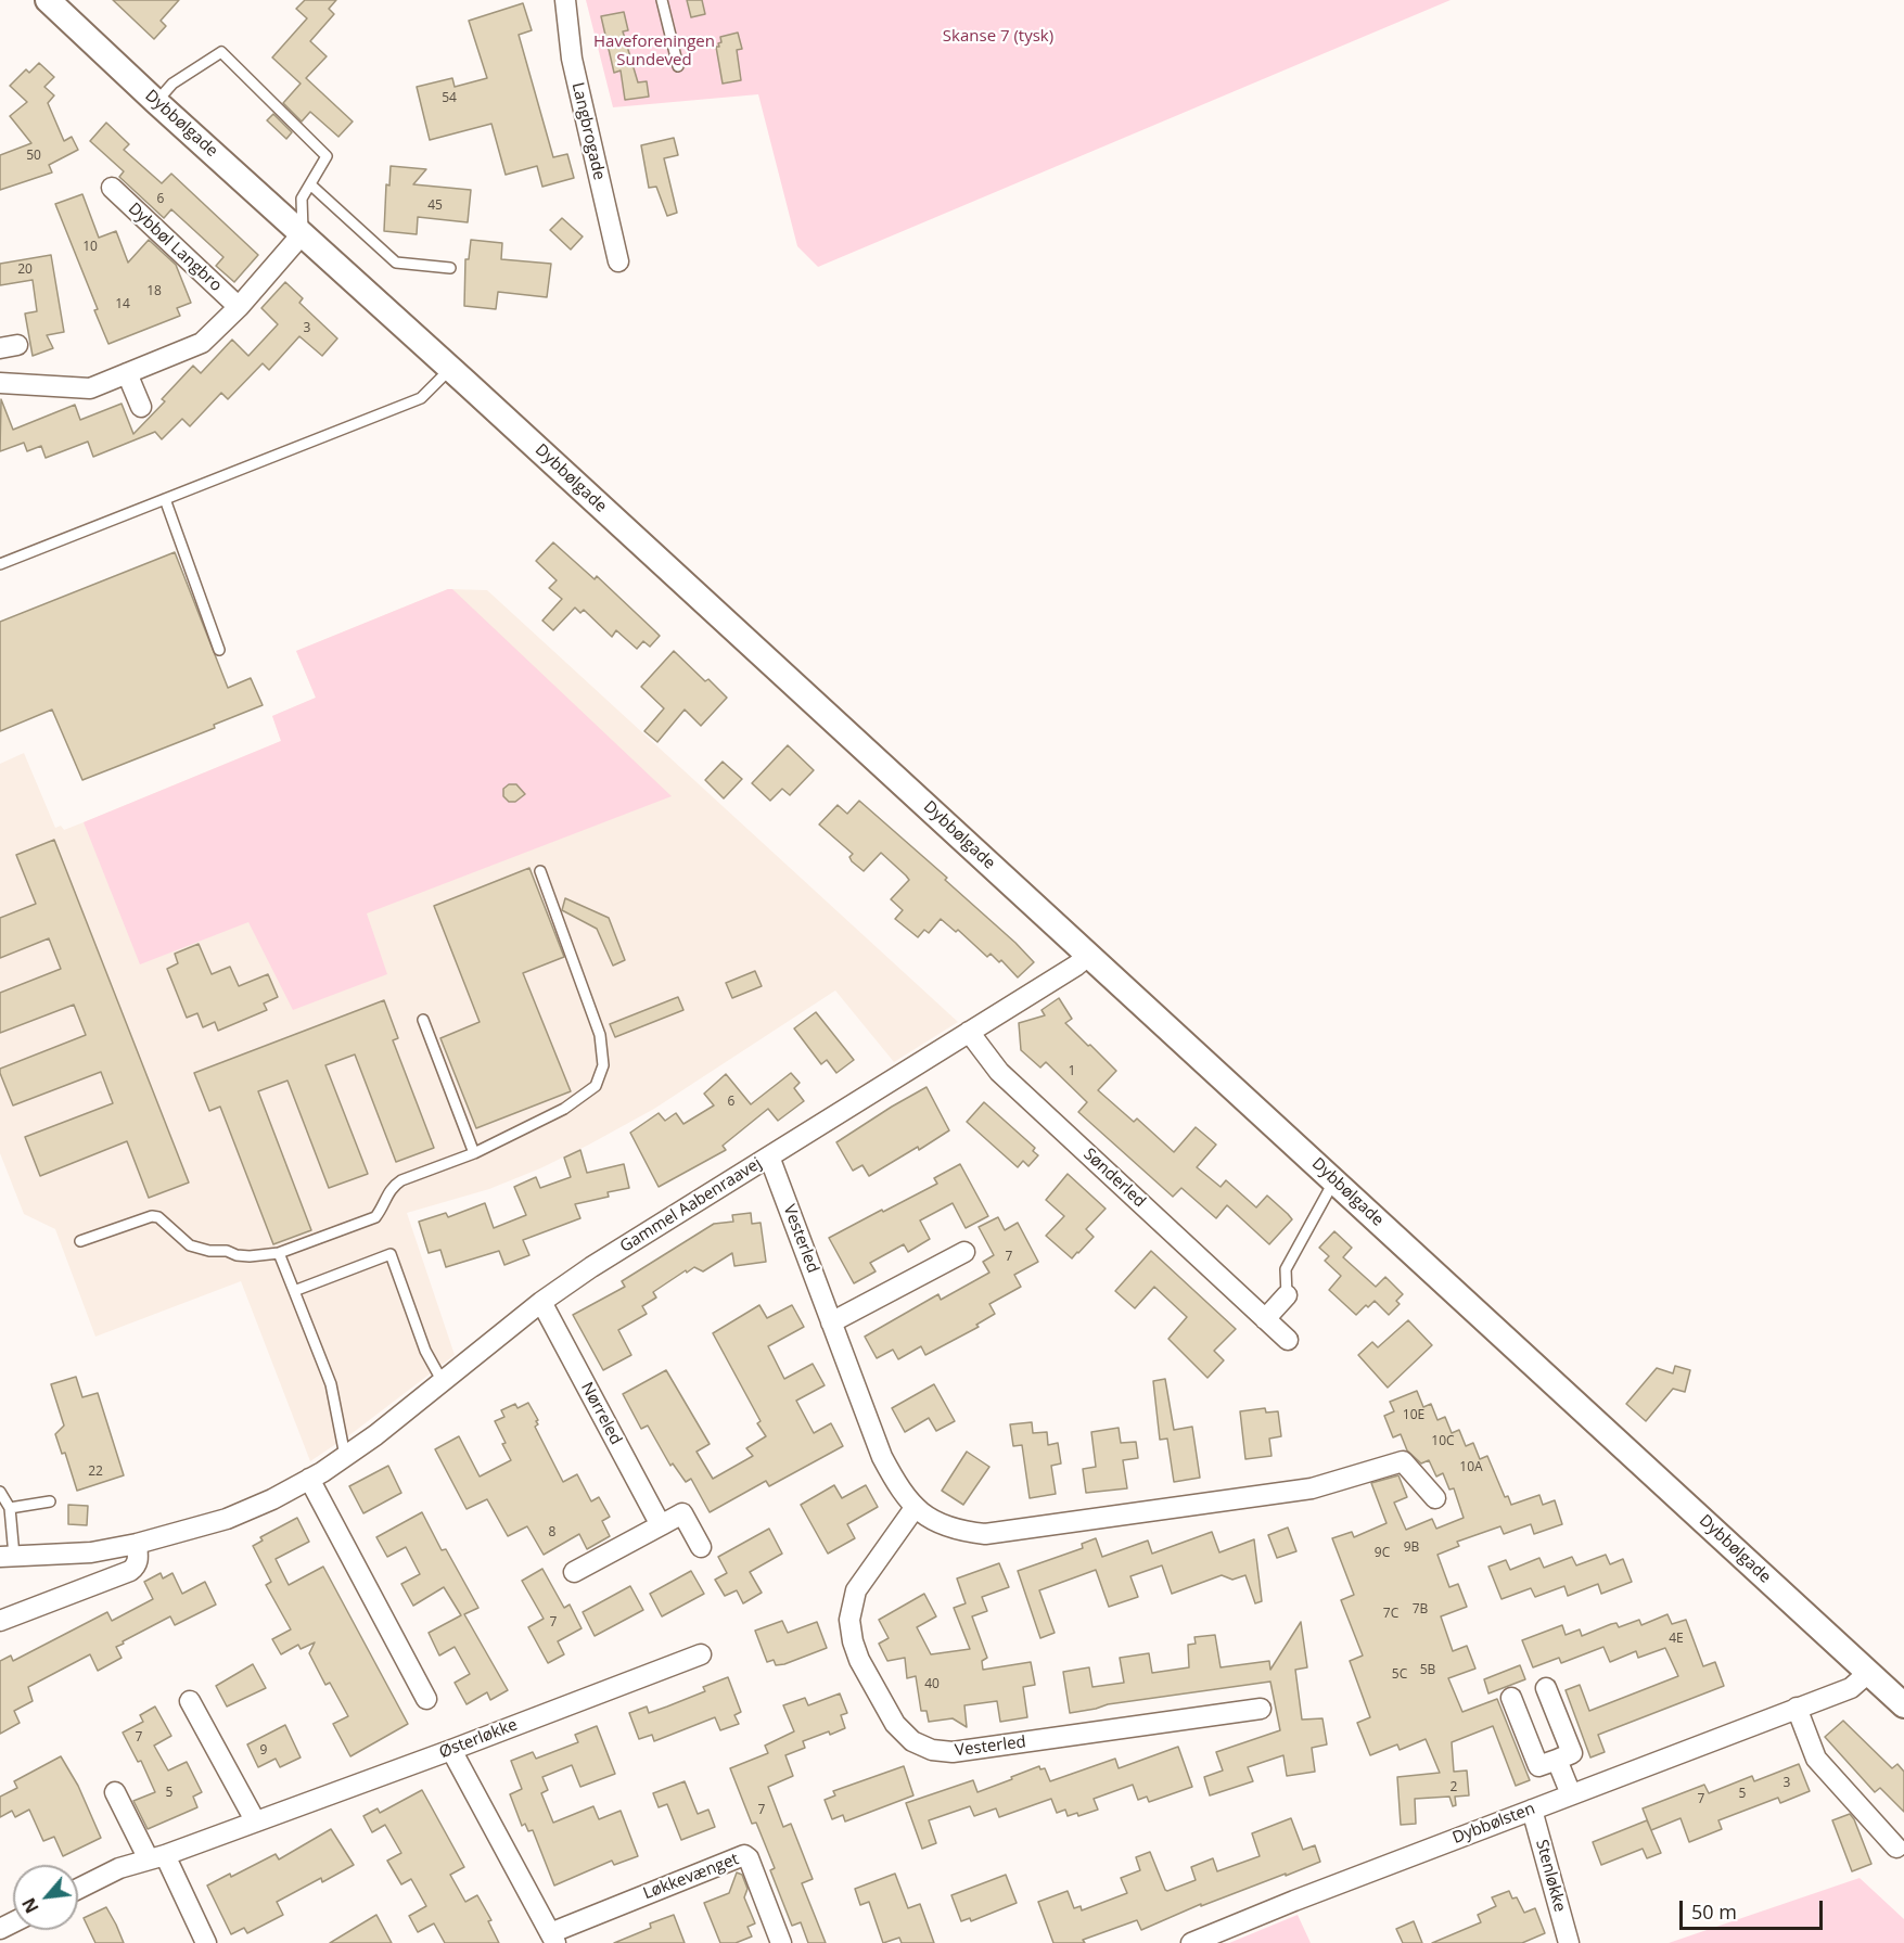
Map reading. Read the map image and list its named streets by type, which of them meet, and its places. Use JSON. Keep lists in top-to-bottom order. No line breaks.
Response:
{"streets":{"street":["Dybbølgade","Langbrogade","Dybbøl Langbro","Sønderled","Gammel Aabenraavej","Vesterled","Nørreled","Østerløkke","Dybbølsten","Stenløkke","Løkkevænget"]},"crossings":[["Dybbølgade","Gammel Aabenraavej"],["Dybbølgade","Dybbølsten"],["Sønderled","Gammel Aabenraavej"],["Gammel Aabenraavej","Vesterled"],["Gammel Aabenraavej","Nørreled"],["Østerløkke","Løkkevænget"],["Dybbølsten","Stenløkke"]],"parks":["Skanse 7 (tysk)","Haveforeningen Sundeved"],"house_numbers":["54","50","6","45","10","20","18","14","3","1","6","7","10E","10C","10A","22","8","9B","9C","7B","7C","7","4E","5B","5C","40","7","9","3","2","5","5","7","7"],"scale_bar":"50 m","north":"bottom left"}
